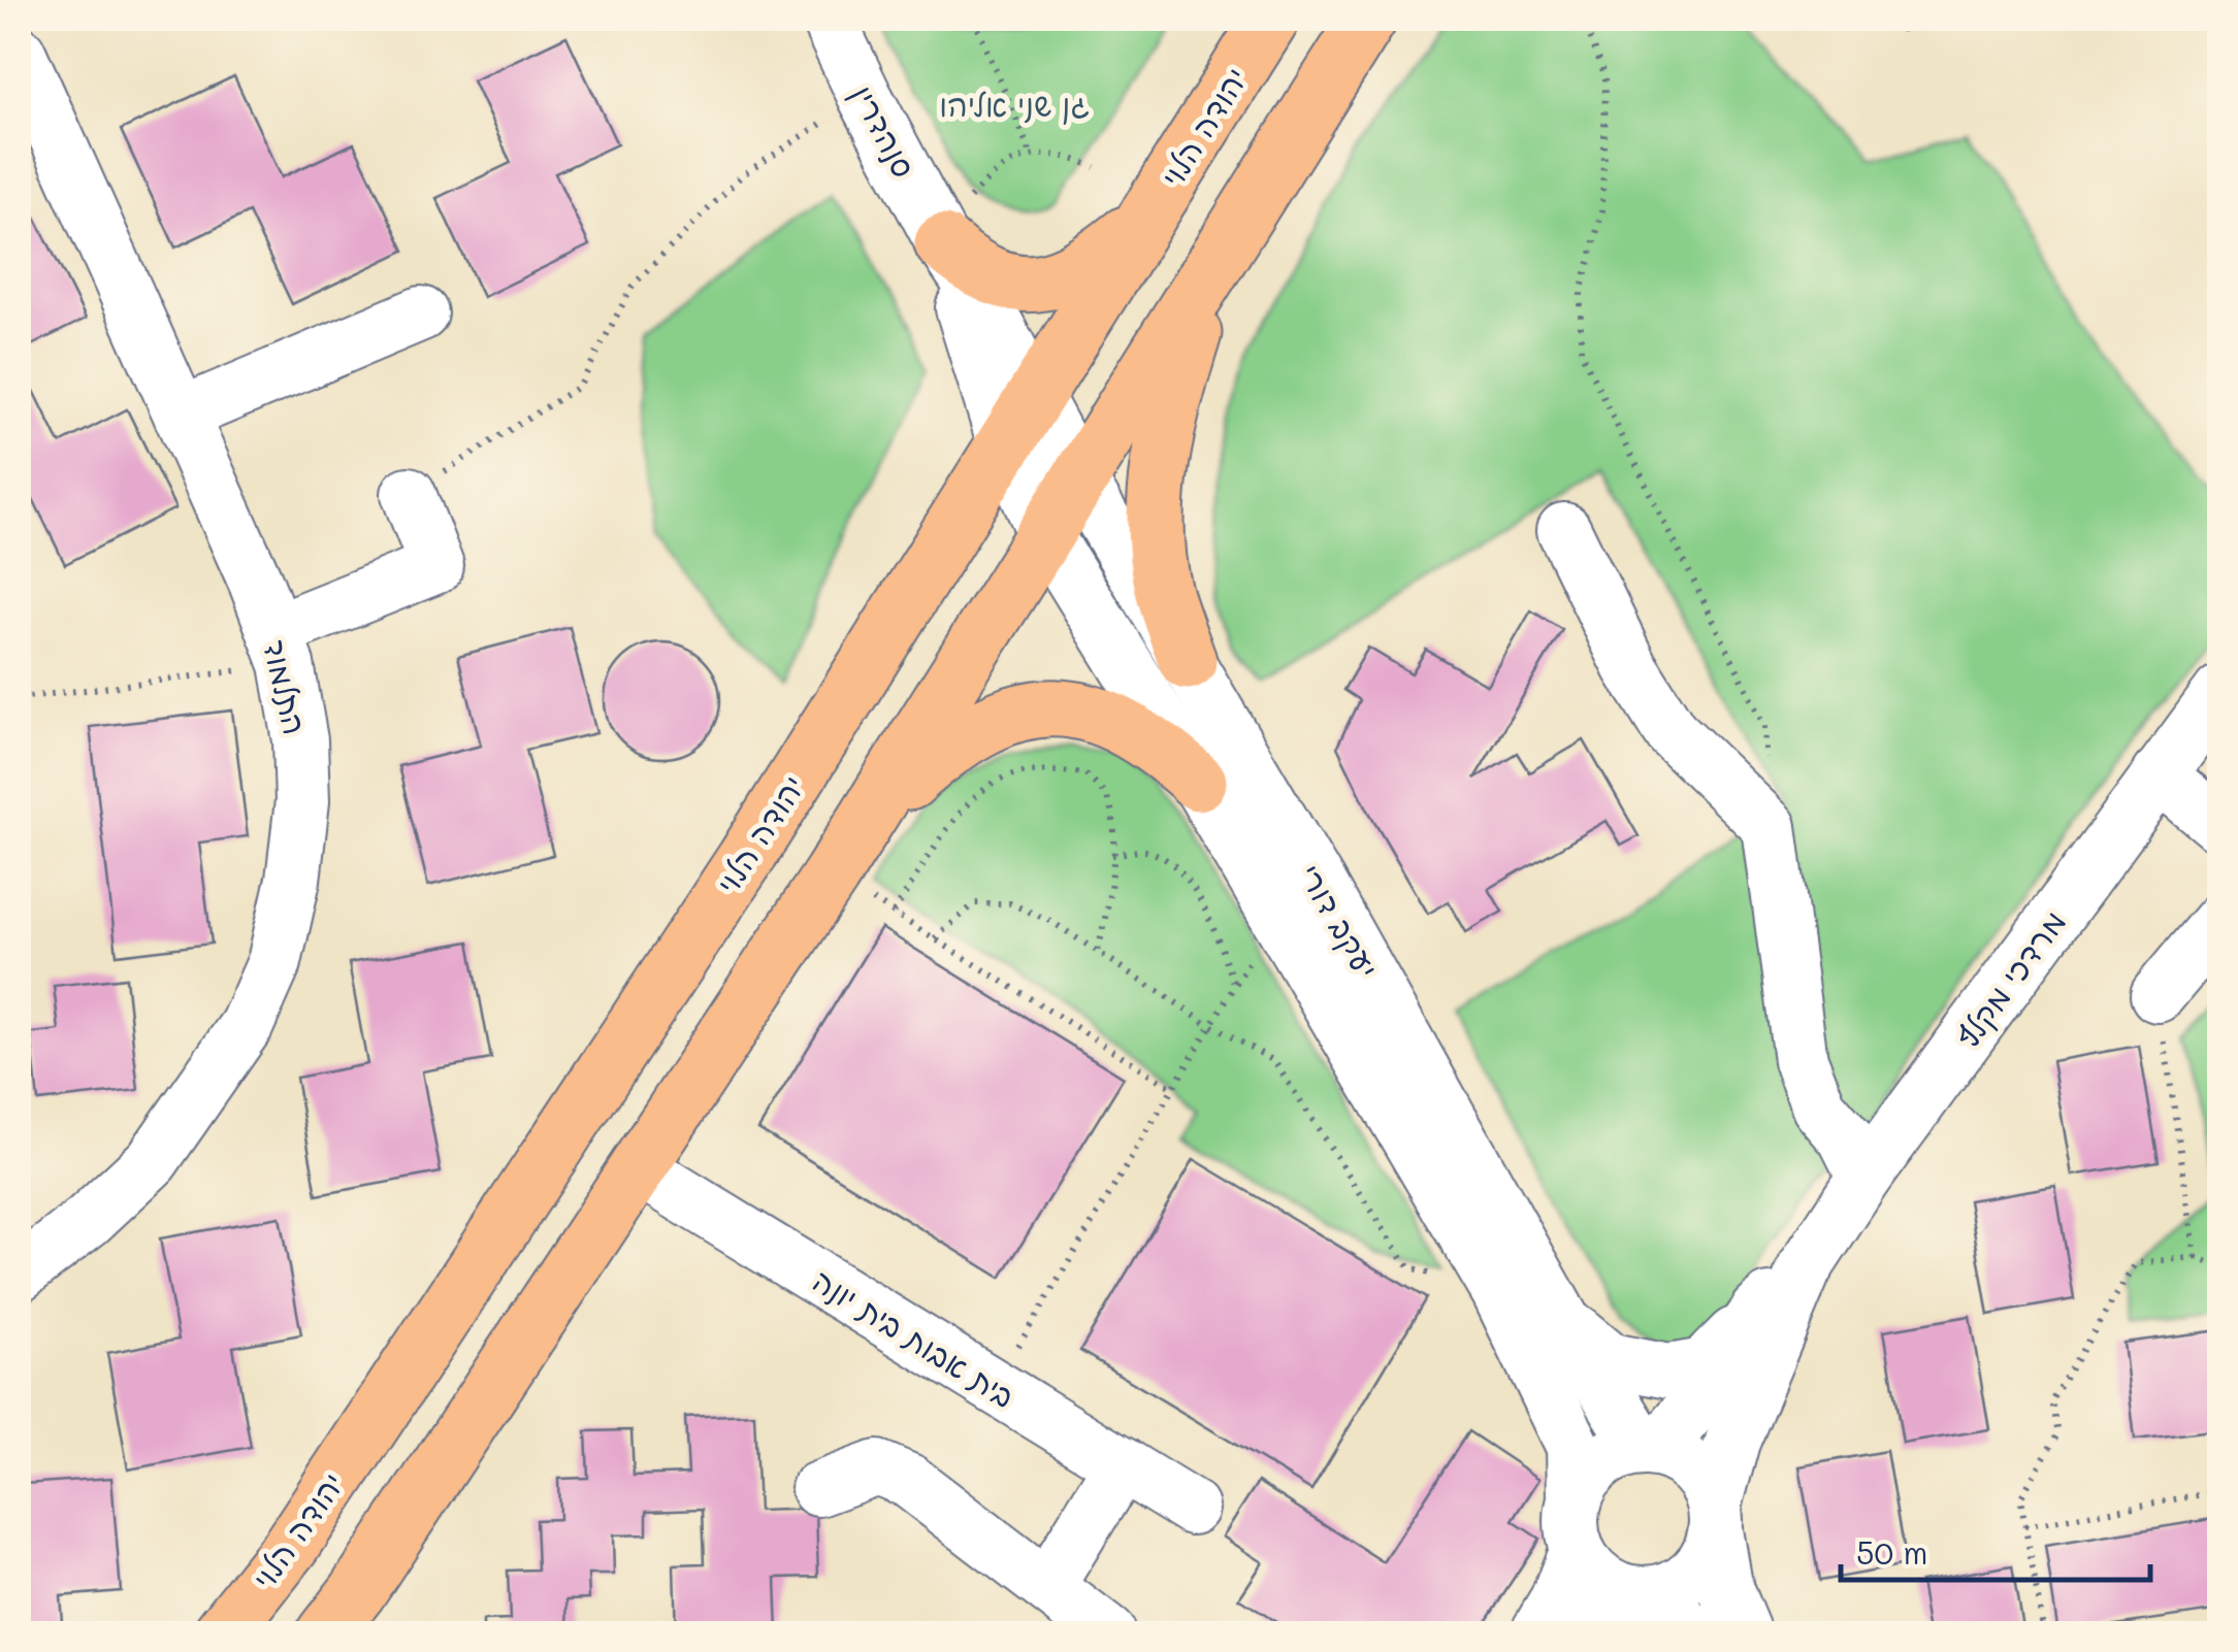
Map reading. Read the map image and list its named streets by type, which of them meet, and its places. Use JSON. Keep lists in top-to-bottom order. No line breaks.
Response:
{"streets":{"main road":["יהודה הלוי"],"street":["סנהדרין","התלמוד","יעקב דורי","מרדכי מקלף","בית אבות בית יונה"]},"crossings":[["יהודה הלוי","סנהדרין"],["יהודה הלוי","יעקב דורי"],["סנהדרין","יעקב דורי"],["יעקב דורי","מרדכי מקלף"]],"parks":["גן שני אליהו"],"scale_bar":"50 m"}
